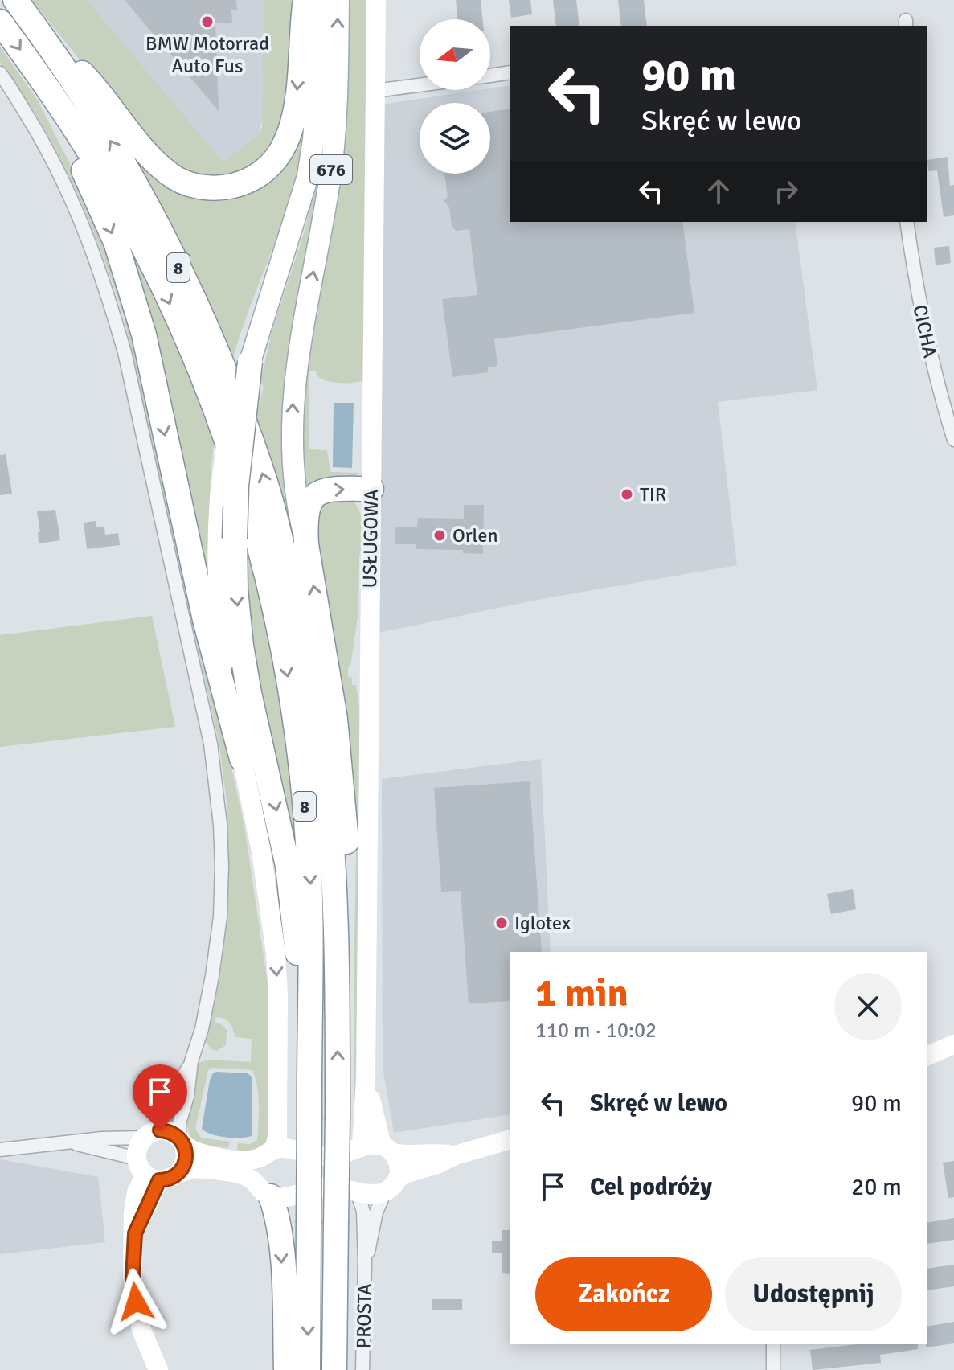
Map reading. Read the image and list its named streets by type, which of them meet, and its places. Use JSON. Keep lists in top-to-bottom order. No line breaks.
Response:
{"streets":{"highway":["8"],"main road":["676"],"street":["CICHA","USŁUGOWA","PROSTA"]},"places":["BMW Motorrad Auto Fus","TIR","Orlen","Iglotex"],"north":"left","page":{"turn":["90 m","Skręć w lewo"],"heading":["1 min","110 m · 10:02"],"list":[{"name":"Skręć w lewo","value":"90 m"},{"name":"Cel podróży","value":"20 m"}],"buttons":["Zakończ","Udostępnij"]}}
